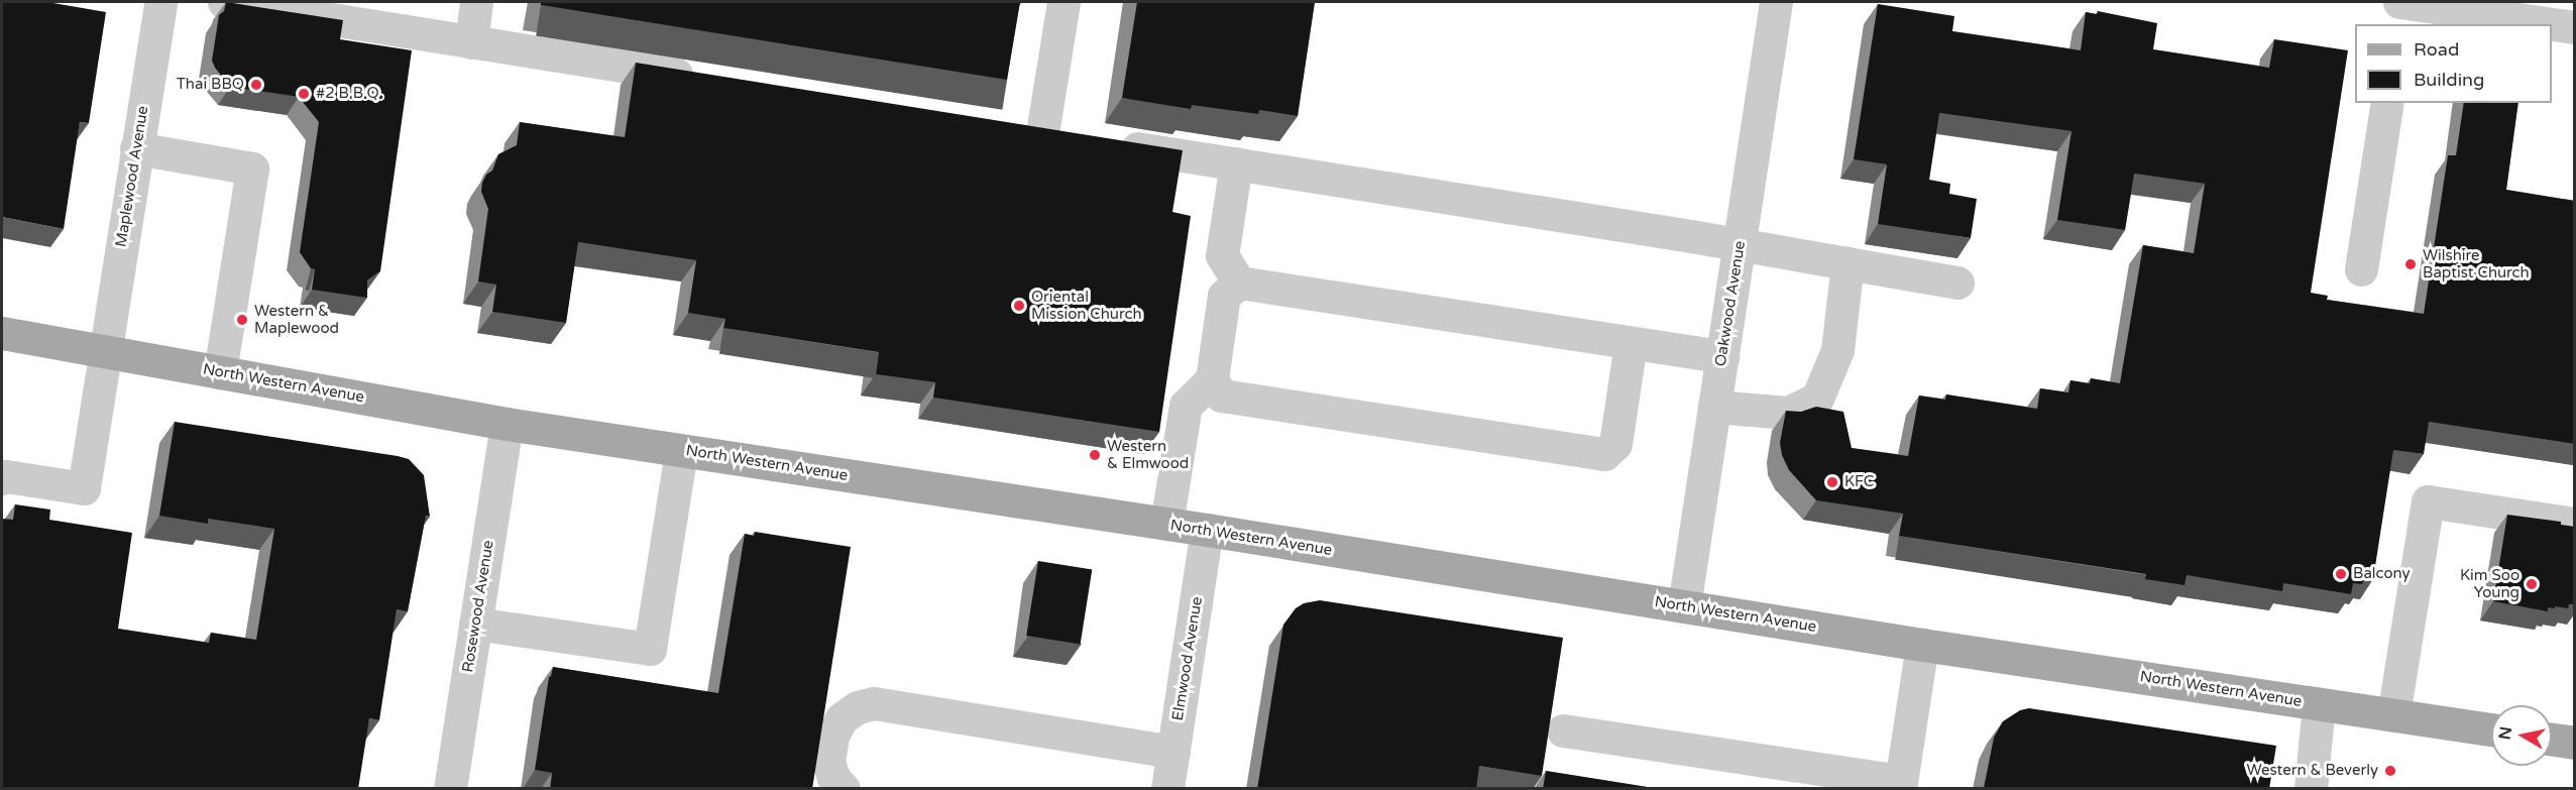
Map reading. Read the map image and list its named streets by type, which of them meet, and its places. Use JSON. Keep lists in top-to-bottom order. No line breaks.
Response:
{"streets":{"main road":["North Western Avenue"],"street":["Maplewood Avenue","Oakwood Avenue","Rosewood Avenue","Elmwood Avenue"]},"crossings":[["Maplewood Avenue","North Western Avenue"],["Oakwood Avenue","North Western Avenue"],["North Western Avenue","Rosewood Avenue"],["North Western Avenue","Elmwood Avenue"]],"places":["Thai BBQ","#2 B.B.Q.","Wilshire Baptist Church","Oriental Mission Church","Western & Maplewood","Western & Elmwood","KFC","Balcony","Kim Soo Young","Western & Beverly"],"legend":["Road","Building"],"north":"left"}
